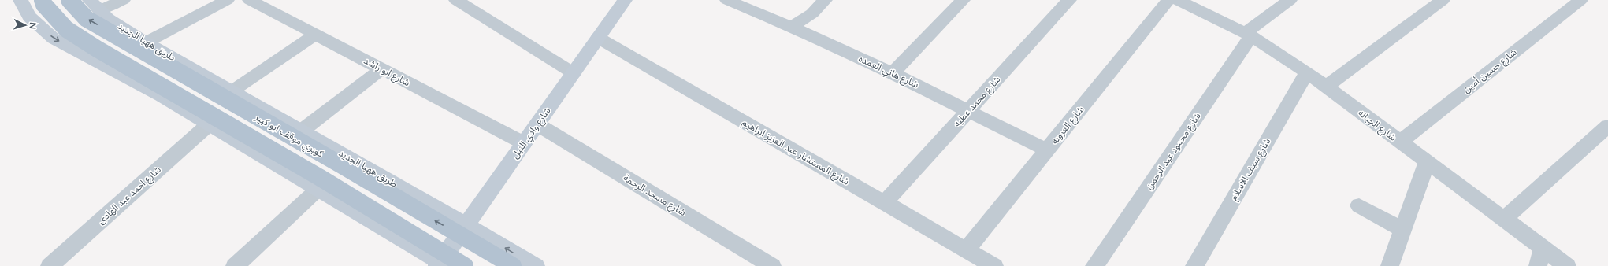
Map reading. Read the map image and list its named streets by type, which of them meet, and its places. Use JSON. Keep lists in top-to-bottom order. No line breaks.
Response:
{"streets":{"main road":["كوبري موقف ابو كبير"],"street":["طريق ههيا الجديد","شارع حسين أمين","شارع ابو راشد","شارع هاني العمده","شارع محمد عطيه","شارع العروبه","شارع الجبانه","شارع وادي النيل","شارع محمود عبد الرحمن","شارع المستشار عبد العزيز ابراهيم","شارع سيف الاسلام","شارع احمد عبد الهادى","شارع مسجد الرحمة"]},"crossings":[["طريق ههيا الجديد","شارع وادي النيل"],["شارع حسين أمين","شارع الجبانه"],["شارع ابو راشد","شارع وادي النيل"],["شارع هاني العمده","شارع محمد عطيه"],["شارع هاني العمده","شارع العروبه"],["شارع محمد عطيه","شارع المستشار عبد العزيز ابراهيم"],["شارع العروبه","شارع المستشار عبد العزيز ابراهيم"],["شارع الجبانه","شارع محمود عبد الرحمن"],["شارع الجبانه","شارع سيف الاسلام"],["شارع وادي النيل","شارع المستشار عبد العزيز ابراهيم"],["شارع وادي النيل","شارع مسجد الرحمة"]],"north":"right"}
